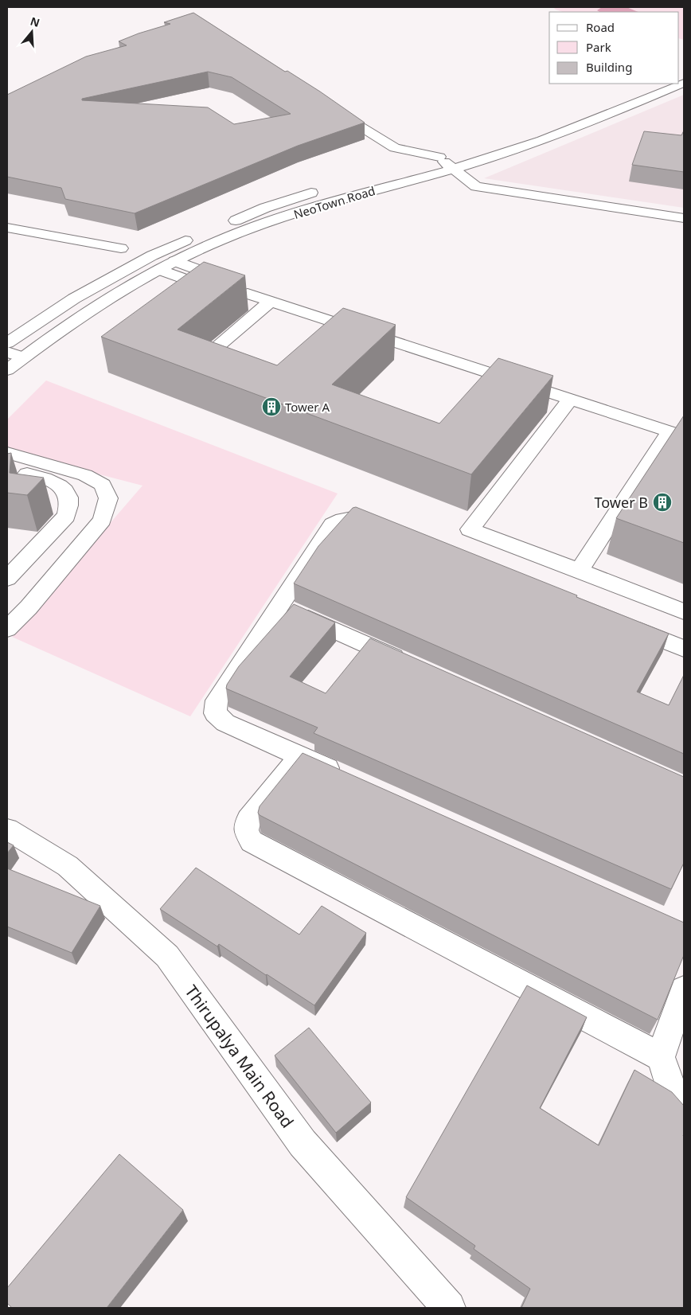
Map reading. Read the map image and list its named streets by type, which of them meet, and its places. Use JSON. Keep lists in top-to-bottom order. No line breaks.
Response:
{"streets":{"street":["NeoTown Road","Thirupalya Main Road"]},"places":{"building":["Tower A","Tower B"]},"legend":["Road","Park","Building"],"north":"top"}
